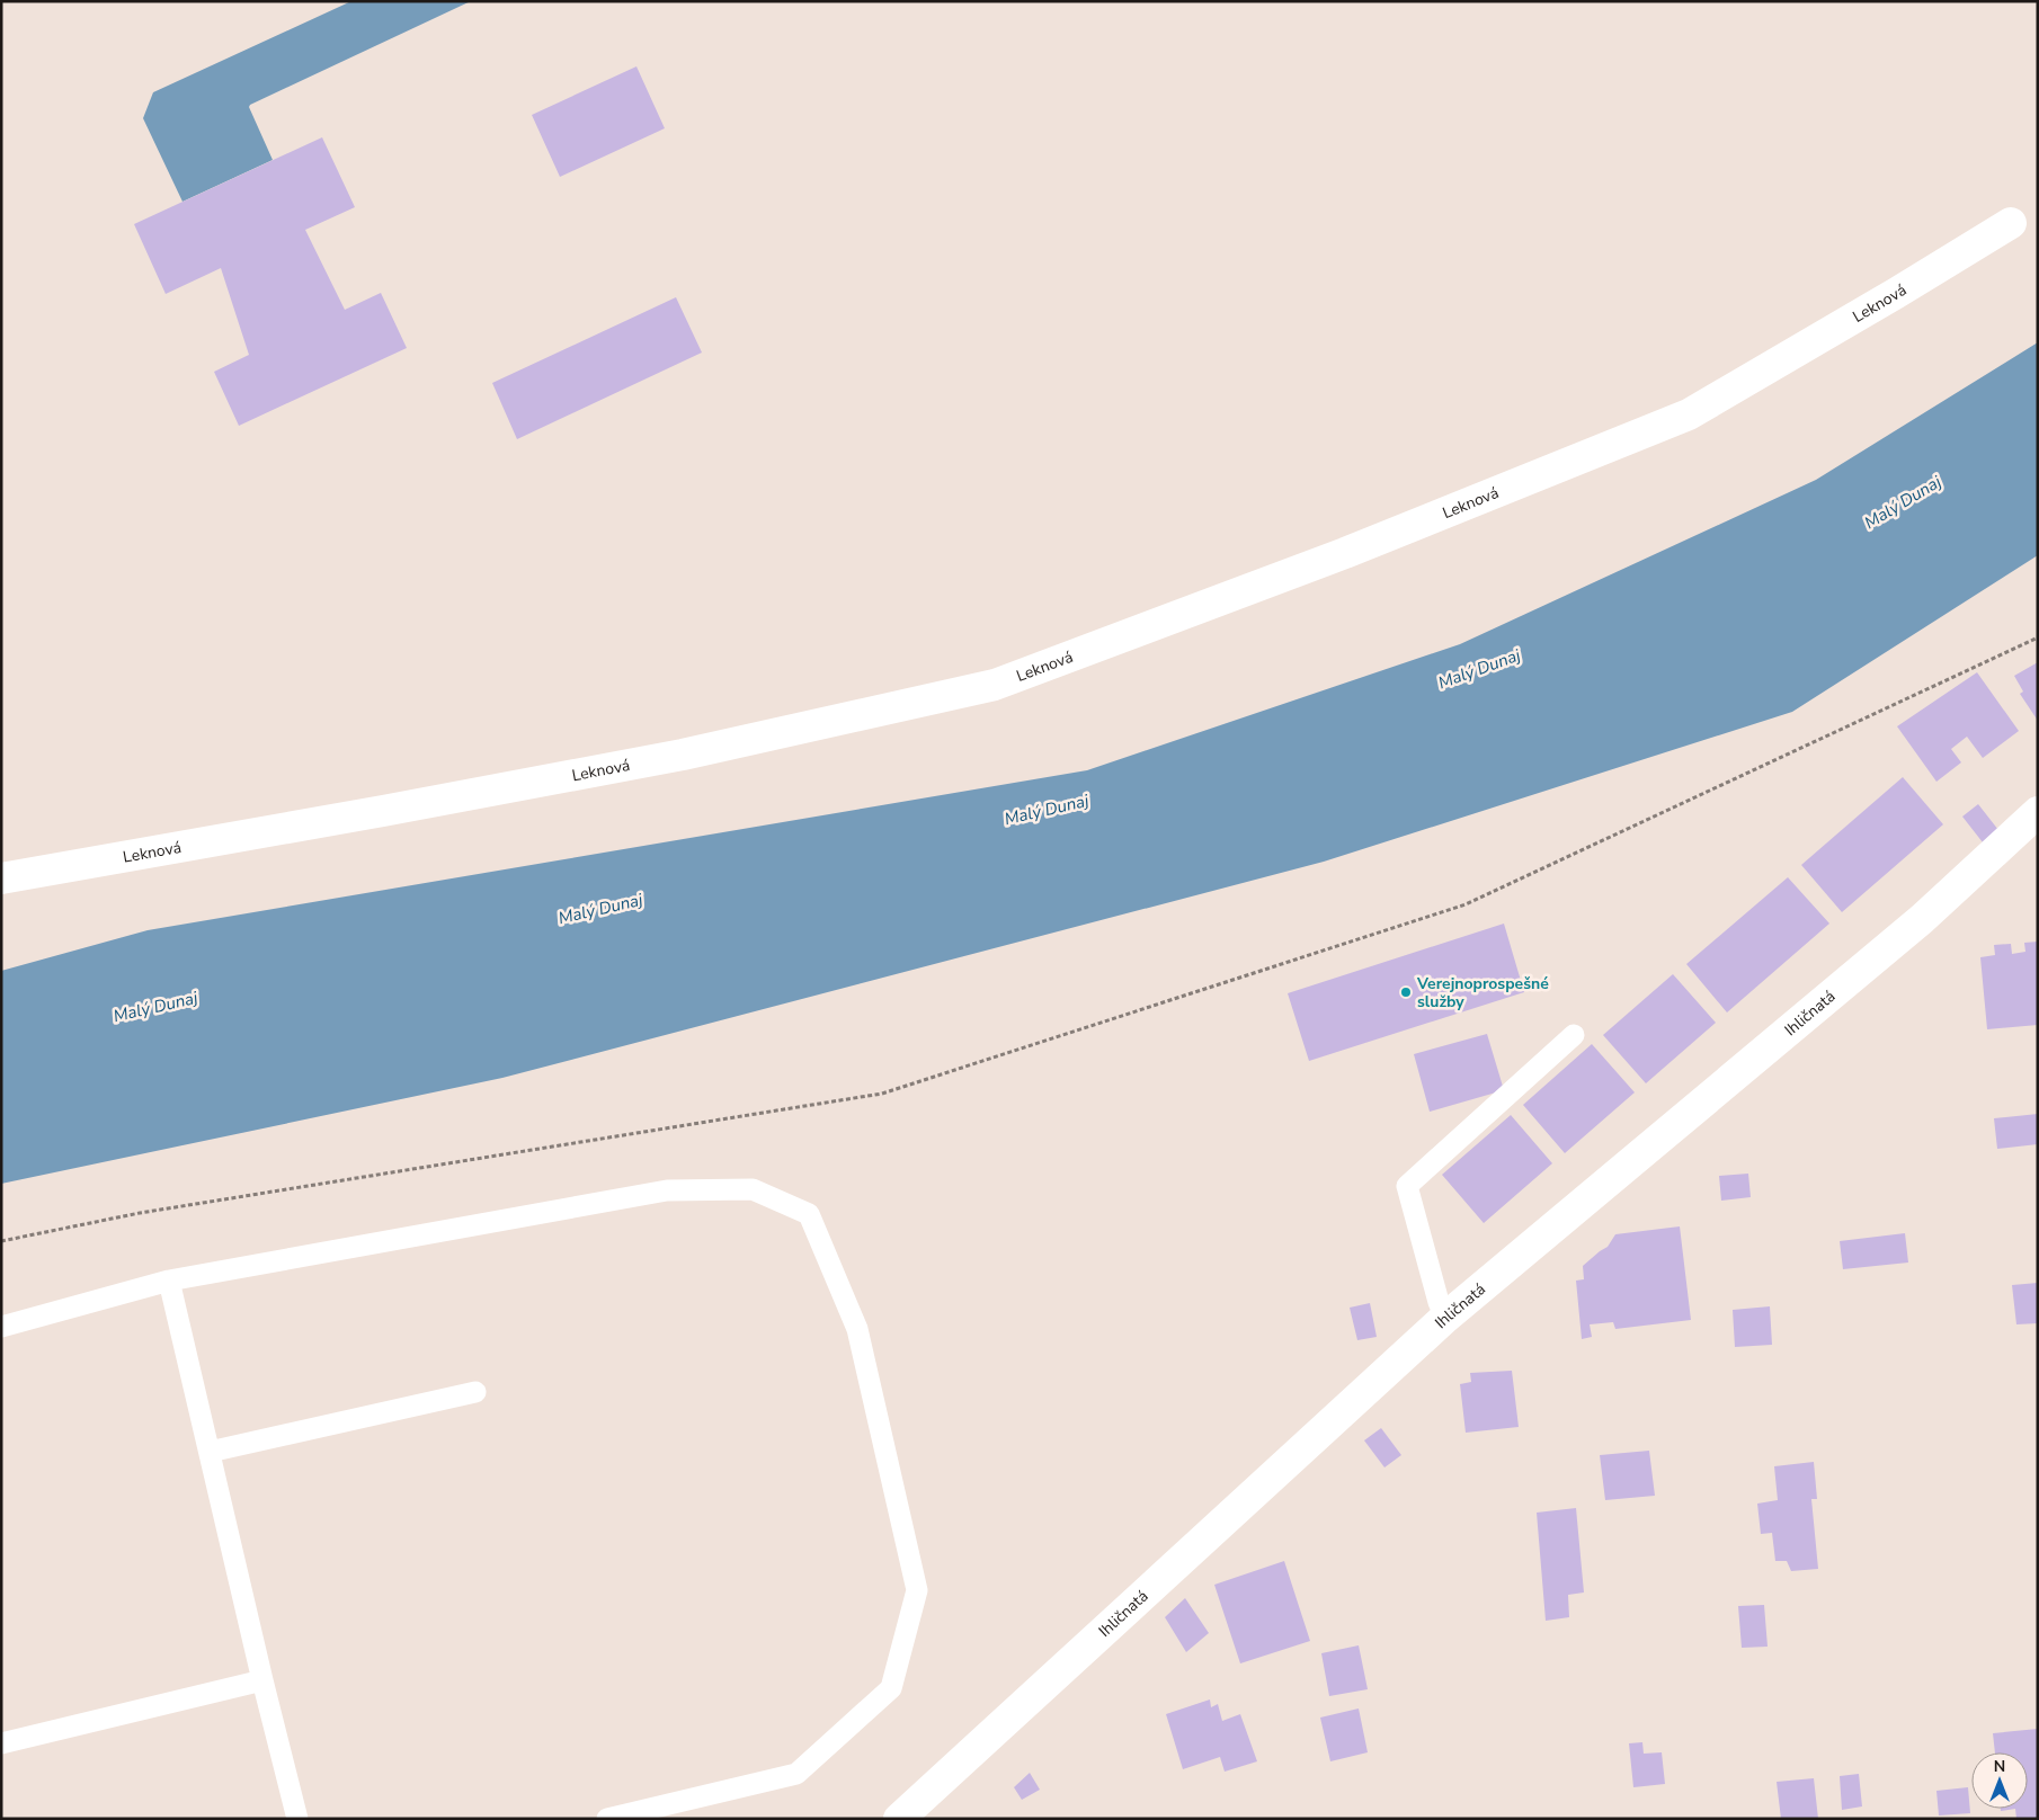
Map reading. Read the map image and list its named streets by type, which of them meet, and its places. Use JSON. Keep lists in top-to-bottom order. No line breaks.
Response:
{"streets":{"street":["Leknová","Ihličnatá"]},"water":["Malý Dunaj"],"places":["Verejnoprospešné služby"],"north":"top"}
